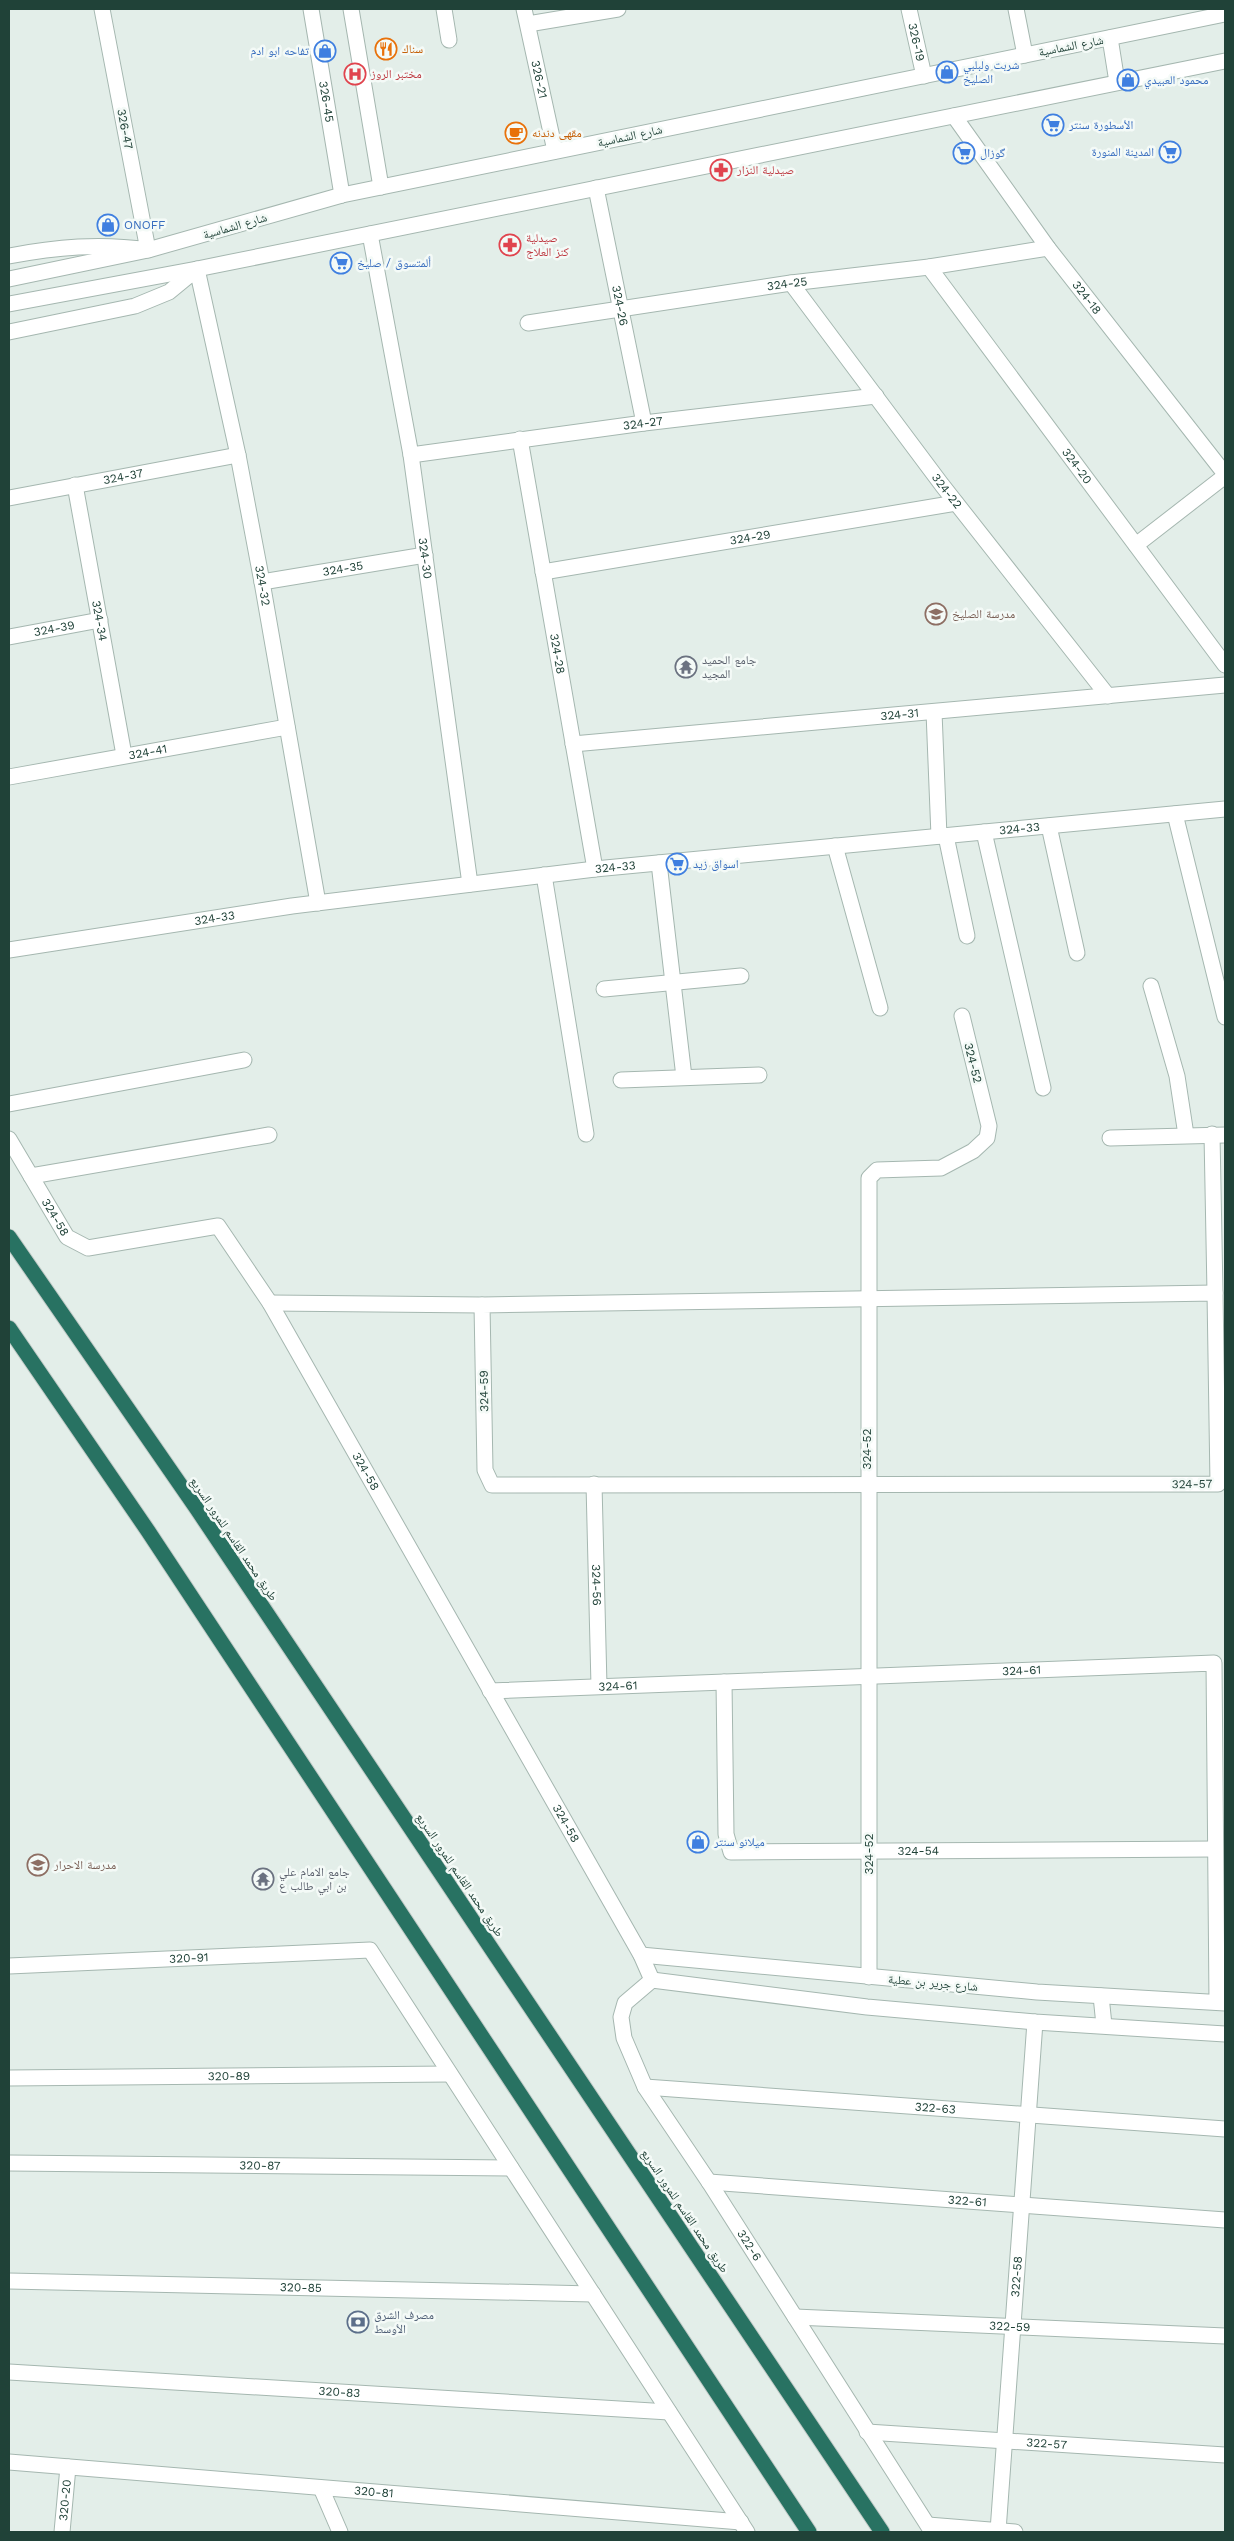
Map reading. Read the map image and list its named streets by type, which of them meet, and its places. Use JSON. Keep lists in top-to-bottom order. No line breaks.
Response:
{"streets":{"highway":["طريق محمد القاسم للمرور السريع"],"street":["326-19","شارع الشماسية","326-21","326-45","326-47","324-25","324-18","324-26","324-27","324-20","324-37","324-22","324-29","324-30","324-35","324-32","324-34","324-39","324-28","324-31","324-41","324-33","324-52","324-58","324-59","324-57","324-56","324-61","324-54","320-91","شارع جرير بن عطية","320-89","322-63","320-87","322-61","322-6","322-58","320-85","322-59","320-83","322-57","320-81","320-20"]},"crossings":[["326-19","شارع الشماسية"],["شارع الشماسية","326-21"],["شارع الشماسية","326-45"],["شارع الشماسية","326-47"],["324-25","324-18"],["324-25","324-26"],["324-25","324-20"],["324-25","324-22"],["324-26","324-27"],["324-27","324-22"],["324-27","324-30"],["324-27","324-28"],["324-37","324-32"],["324-37","324-34"],["324-22","324-29"],["324-22","324-31"],["324-29","324-28"],["324-30","324-35"],["324-30","324-33"],["324-35","324-32"],["324-32","324-41"],["324-32","324-33"],["324-34","324-39"],["324-34","324-41"],["324-28","324-31"],["324-28","324-33"],["324-52","324-59"],["324-52","324-57"],["324-52","324-61"],["324-52","324-54"],["324-52","شارع جرير بن عطية"],["324-58","324-61"],["324-58","شارع جرير بن عطية"],["324-59","324-57"],["324-59","324-56"],["324-56","324-61"],["324-61","324-54"],["324-61","شارع جرير بن عطية"],["320-91","320-89"],["322-63","322-6"],["322-63","322-58"],["322-61","322-6"],["322-61","322-58"],["322-6","322-59"],["322-6","322-57"],["322-58","322-59"],["322-58","322-57"],["320-81","320-20"]],"places":{"restaurant":["سناك"],"shop":["تفاحه ابو ادم","شربت ولبلبي الصليخ","محمود العبيدي","ONOFF","ميلانو سنتر"],"hospital":["مختبر الروز"],"supermarket":["الأسطورة سنتر","المدينة المنورة","گوزال","ألمتسوق / صليخ","اسواق زيد"],"cafe":["مقهى دندنه"],"pharmacy":["صيدلية النزار","صيدلية كنز العلاج"],"school or university":["مدرسة الصليخ","مدرسة الاحرار"],"temple":["جامع الحميد المجيد","جامع الامام علي بن ابي طالب ع"],"bank":["مصرف الشرق الأوسط"]}}
